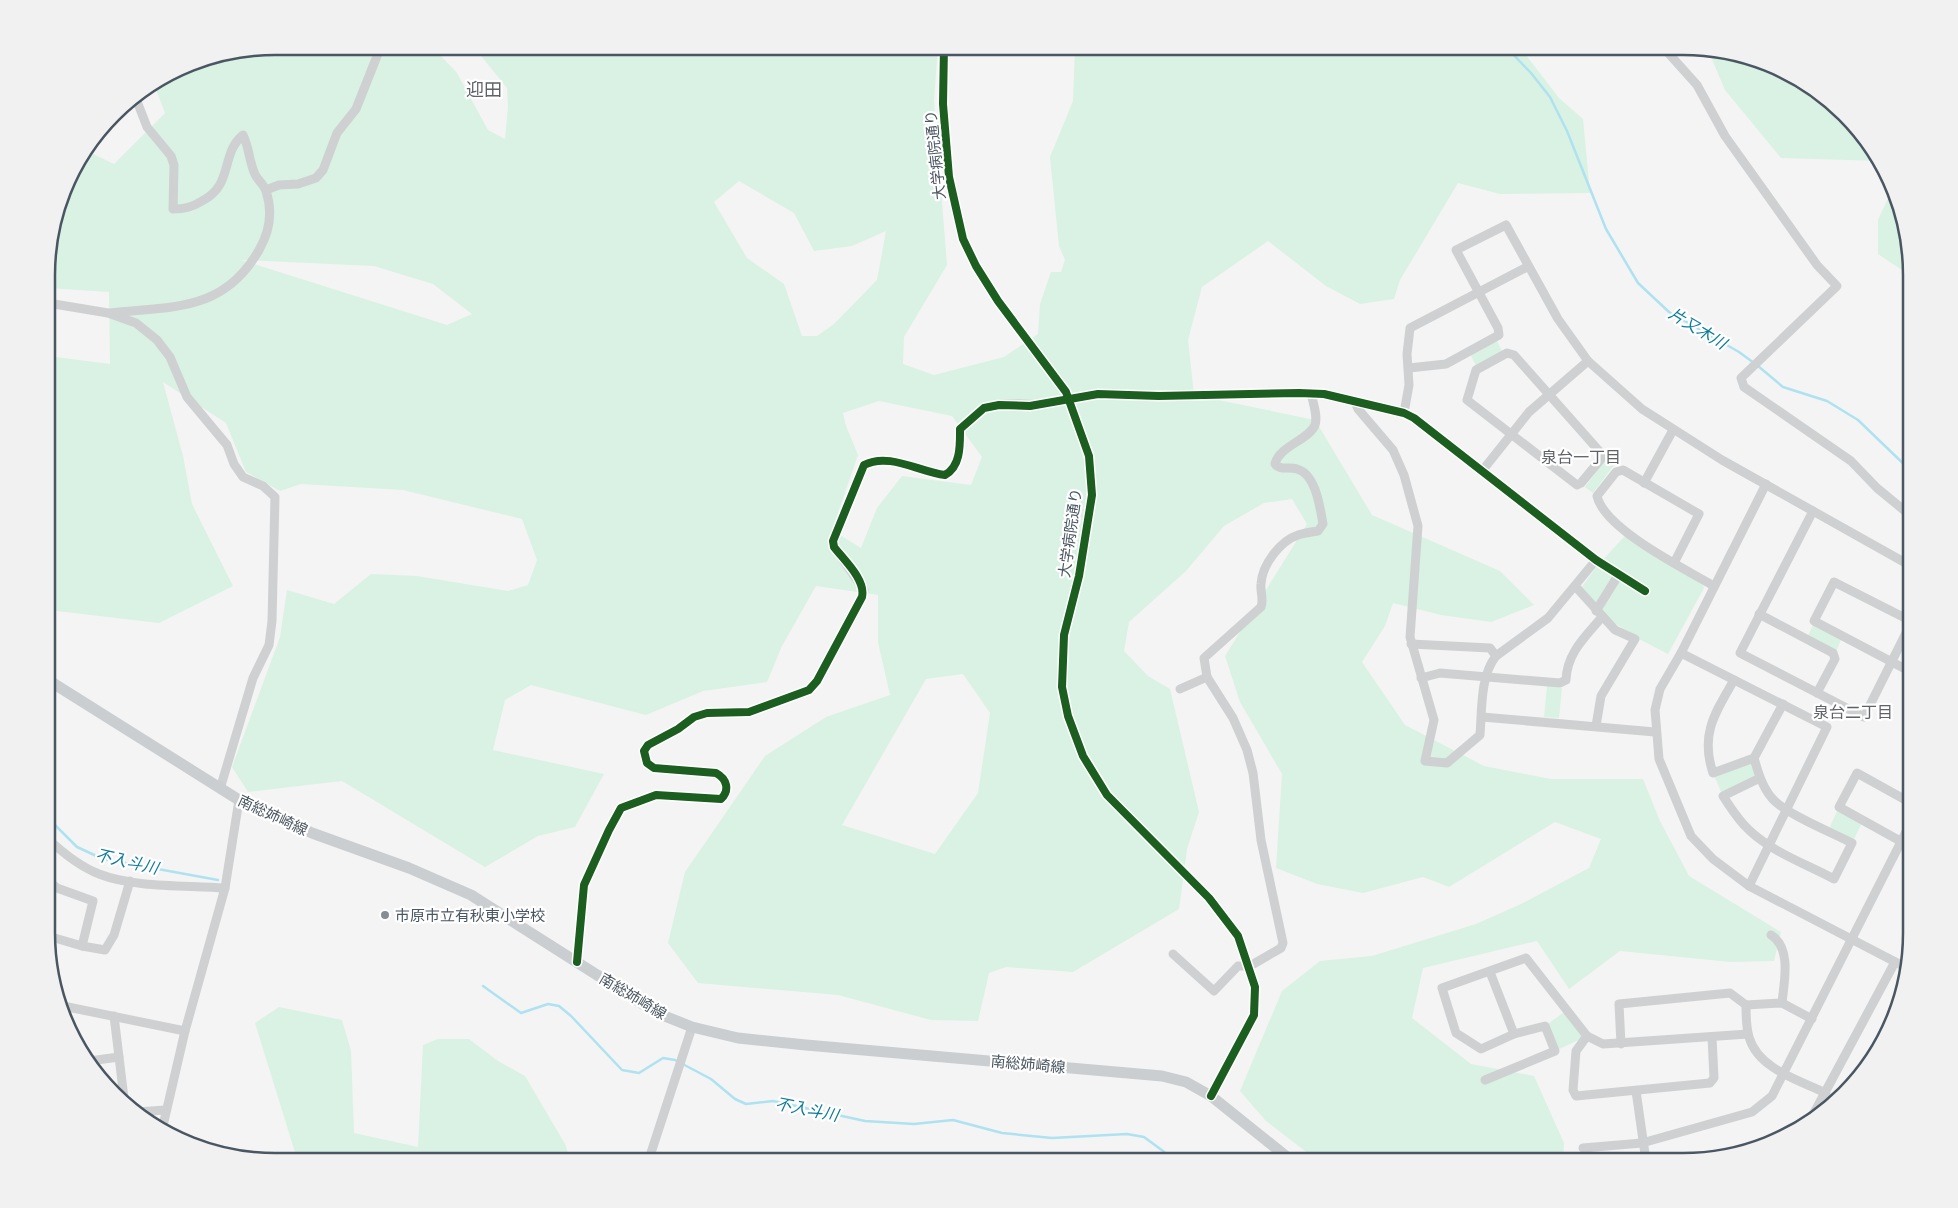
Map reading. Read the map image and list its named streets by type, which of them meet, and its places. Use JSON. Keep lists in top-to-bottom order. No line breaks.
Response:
{"streets":{"main road":["南総姉崎線"],"street":["大学病院通り"]},"crossings":[["大学病院通り","南総姉崎線"]],"districts":["迎田","泉台一丁目","泉台二丁目"],"water":["片又木川","不入斗川"],"places":["市原市立有秋東小学校"]}
